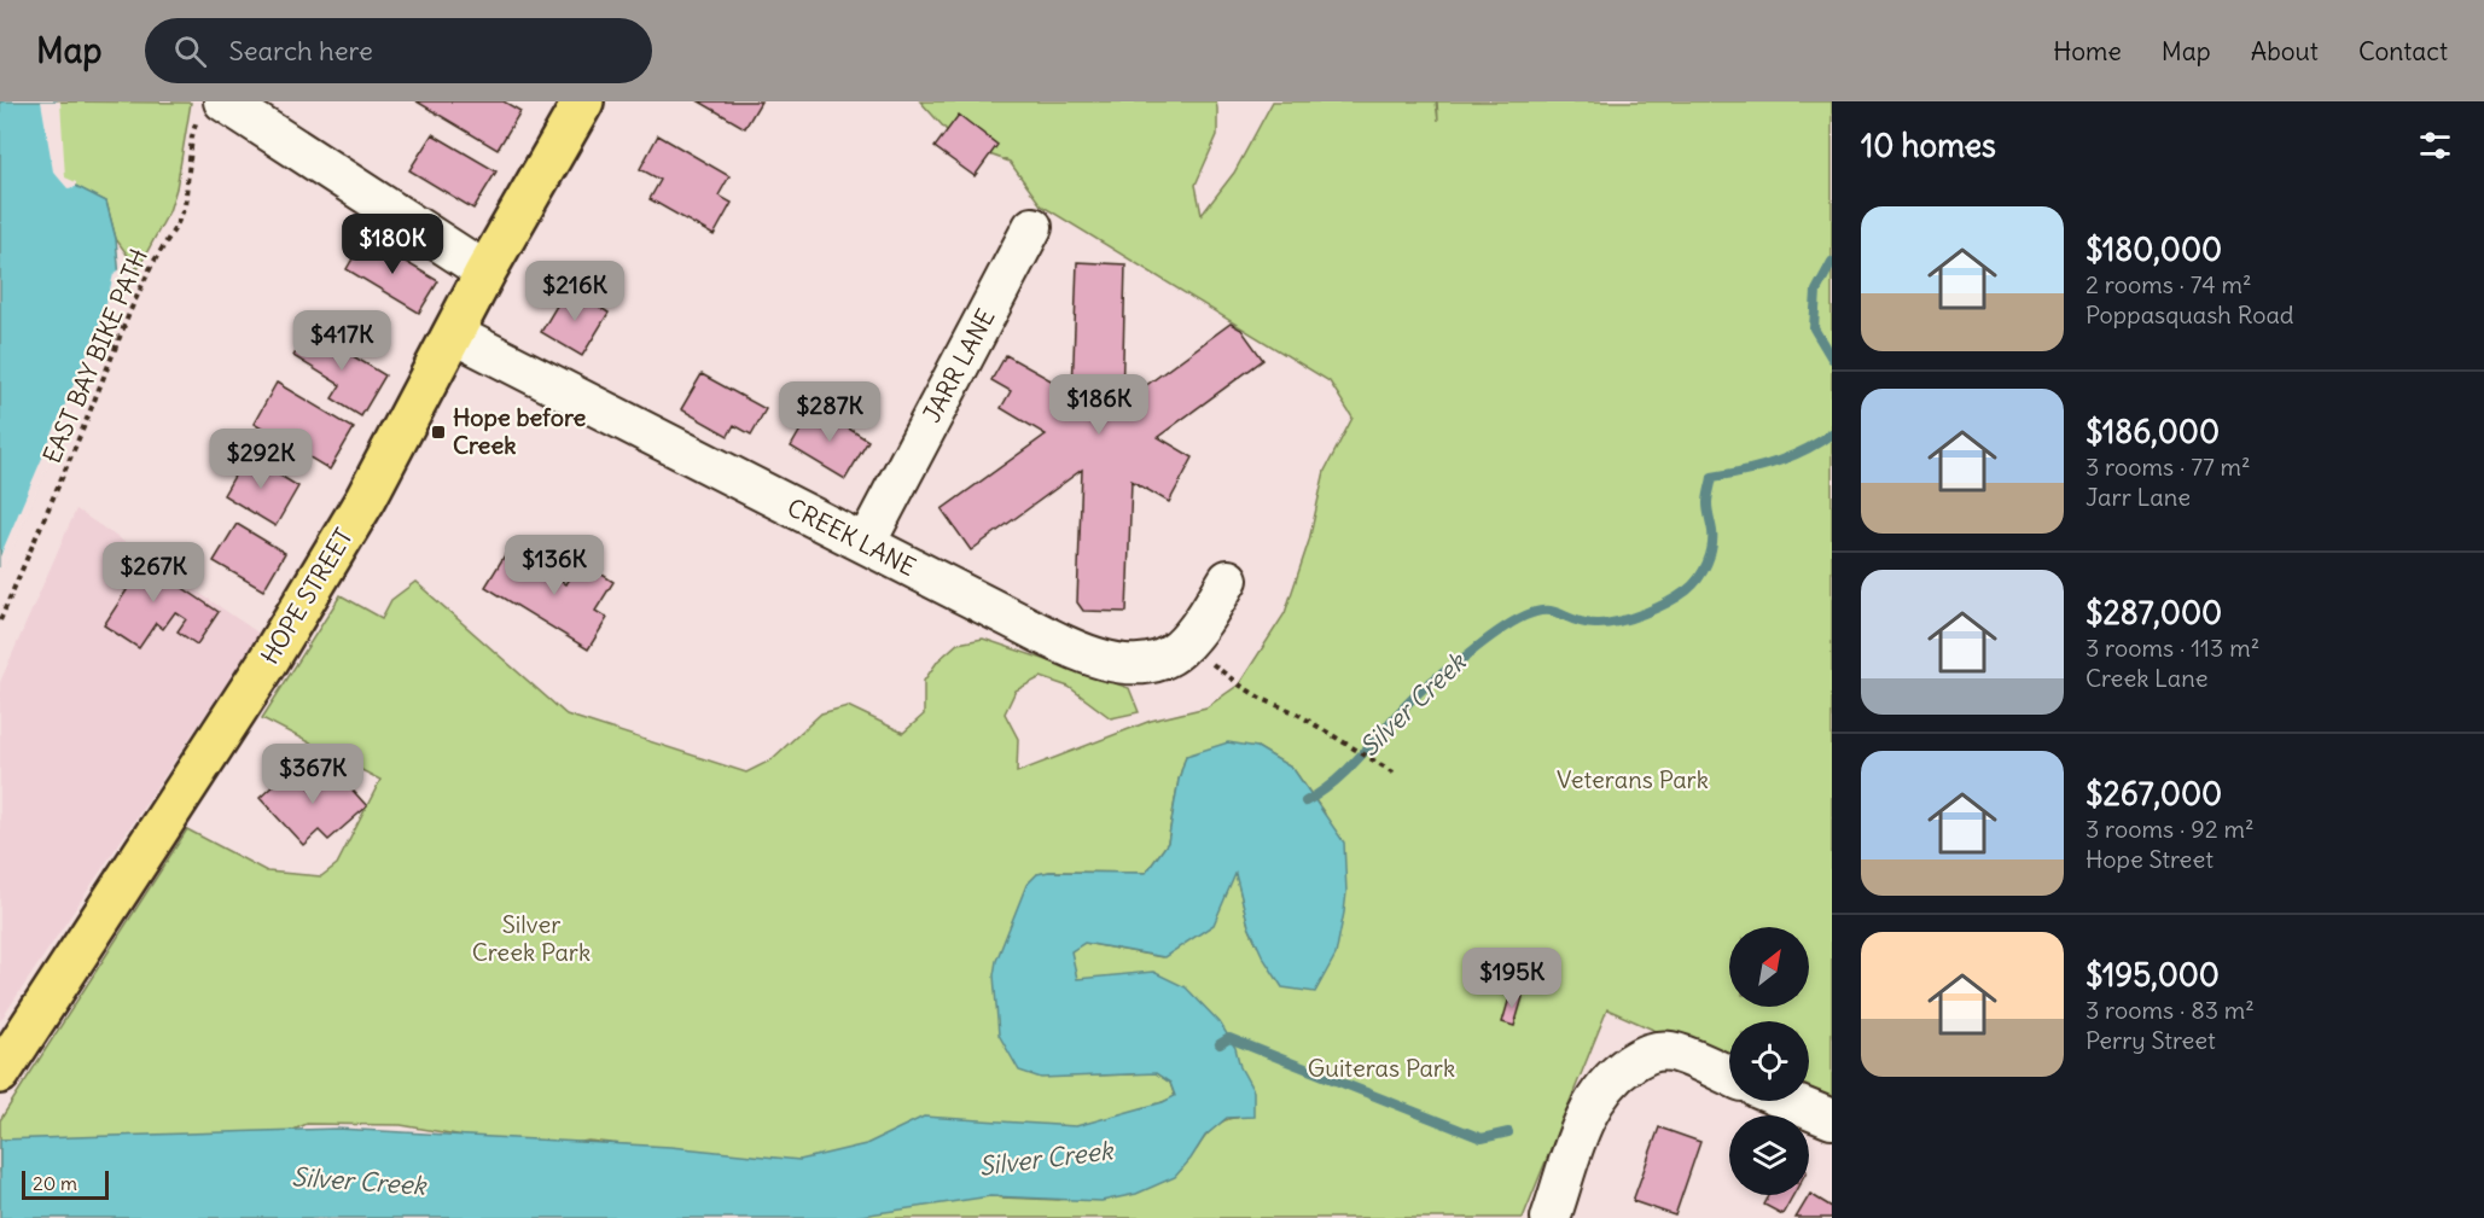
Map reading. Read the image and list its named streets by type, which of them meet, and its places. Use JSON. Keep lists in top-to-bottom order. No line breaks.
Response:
{"streets":{"main road":["HOPE STREET"],"street":["JARR LANE","CREEK LANE"],"path":["EAST BAY BIKE PATH"]},"crossings":[["JARR LANE","CREEK LANE"],["CREEK LANE","HOPE STREET"]],"water":["Silver Creek"],"parks":["Veterans Park","Silver Creek Park","Guiteras Park"],"places":{"transit":["Hope before Creek"]},"scale_bar":"20 m","north":"top right","page":{"header":"Map","search":"Search here","nav":["Home","Map","About","Contact"],"heading":"10 homes","list":[{"name":"$180,000","note":"2 rooms · 74 m² · Poppasquash Road"},{"name":"$186,000","note":"3 rooms · 77 m² · Jarr Lane"},{"name":"$287,000","note":"3 rooms · 113 m² · Creek Lane"},{"name":"$267,000","note":"3 rooms · 92 m² · Hope Street"},{"name":"$195,000","note":"3 rooms · 83 m² · Perry Street"}],"price":["$180K","$216K","$417K","$186K","$287K","$292K","$136K","$267K","$367K","$195K"],"scale":"20 m"}}
